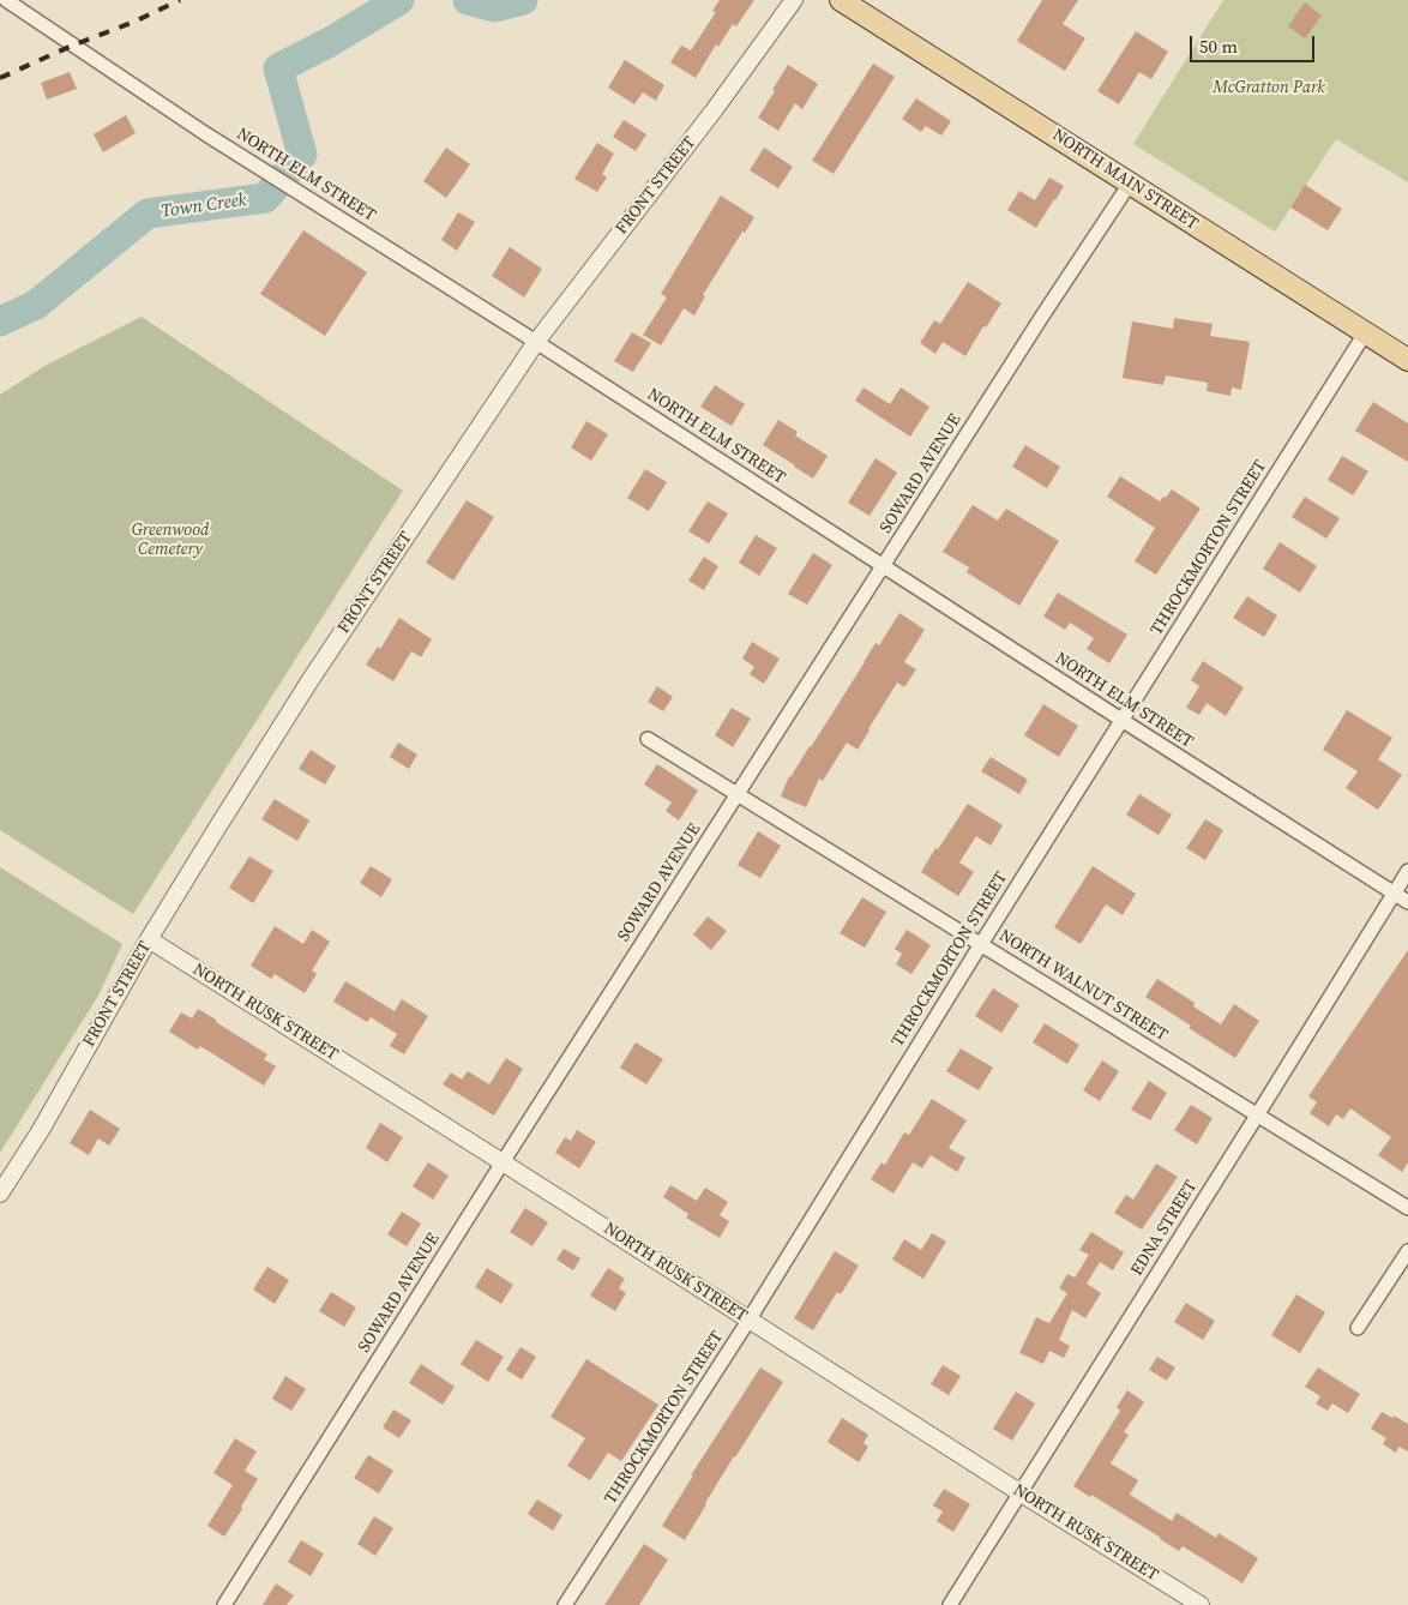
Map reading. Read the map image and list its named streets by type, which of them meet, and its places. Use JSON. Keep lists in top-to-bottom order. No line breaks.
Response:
{"streets":{"main road":["NORTH MAIN STREET"],"street":["NORTH ELM STREET","FRONT STREET","SOWARD AVENUE","THROCKMORTON STREET","NORTH WALNUT STREET","NORTH RUSK STREET","EDNA STREET"]},"crossings":[["NORTH ELM STREET","FRONT STREET"],["NORTH ELM STREET","SOWARD AVENUE"],["NORTH ELM STREET","THROCKMORTON STREET"],["NORTH ELM STREET","EDNA STREET"],["NORTH MAIN STREET","SOWARD AVENUE"],["NORTH MAIN STREET","THROCKMORTON STREET"],["FRONT STREET","NORTH RUSK STREET"],["SOWARD AVENUE","NORTH WALNUT STREET"],["SOWARD AVENUE","NORTH RUSK STREET"],["THROCKMORTON STREET","NORTH WALNUT STREET"],["THROCKMORTON STREET","NORTH RUSK STREET"],["NORTH WALNUT STREET","EDNA STREET"],["NORTH RUSK STREET","EDNA STREET"]],"water":["Town Creek"],"parks":["McGratton Park","Greenwood Cemetery"],"scale_bar":"50 m"}
